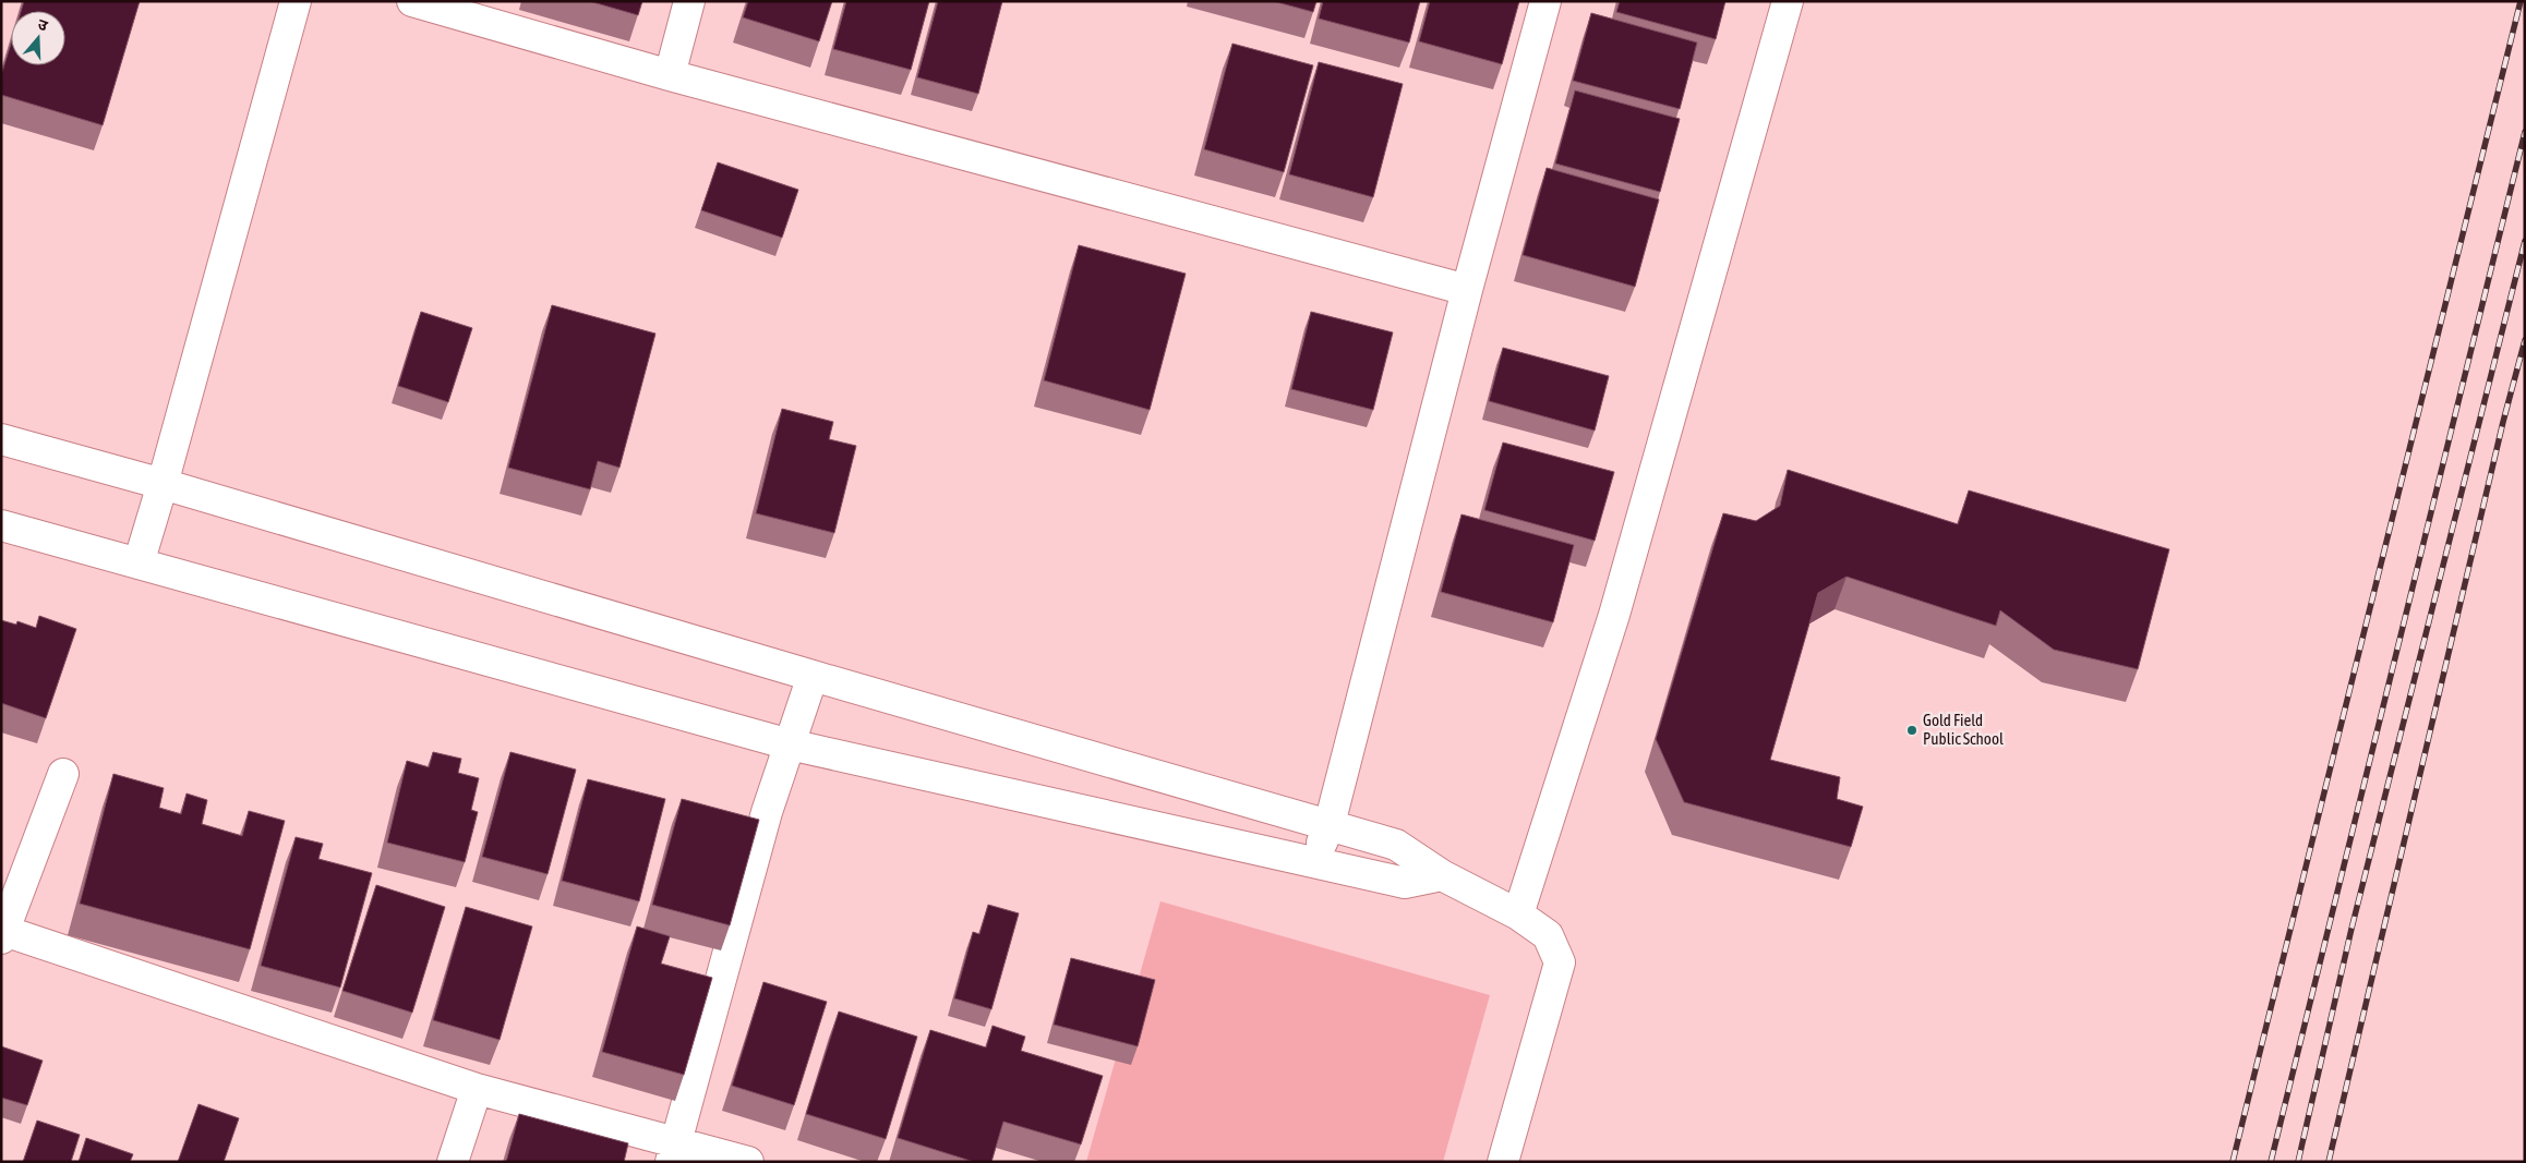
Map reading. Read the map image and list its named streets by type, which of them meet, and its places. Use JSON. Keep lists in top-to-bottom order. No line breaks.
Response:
{"places":["Gold Field Public School"],"north":"top"}
